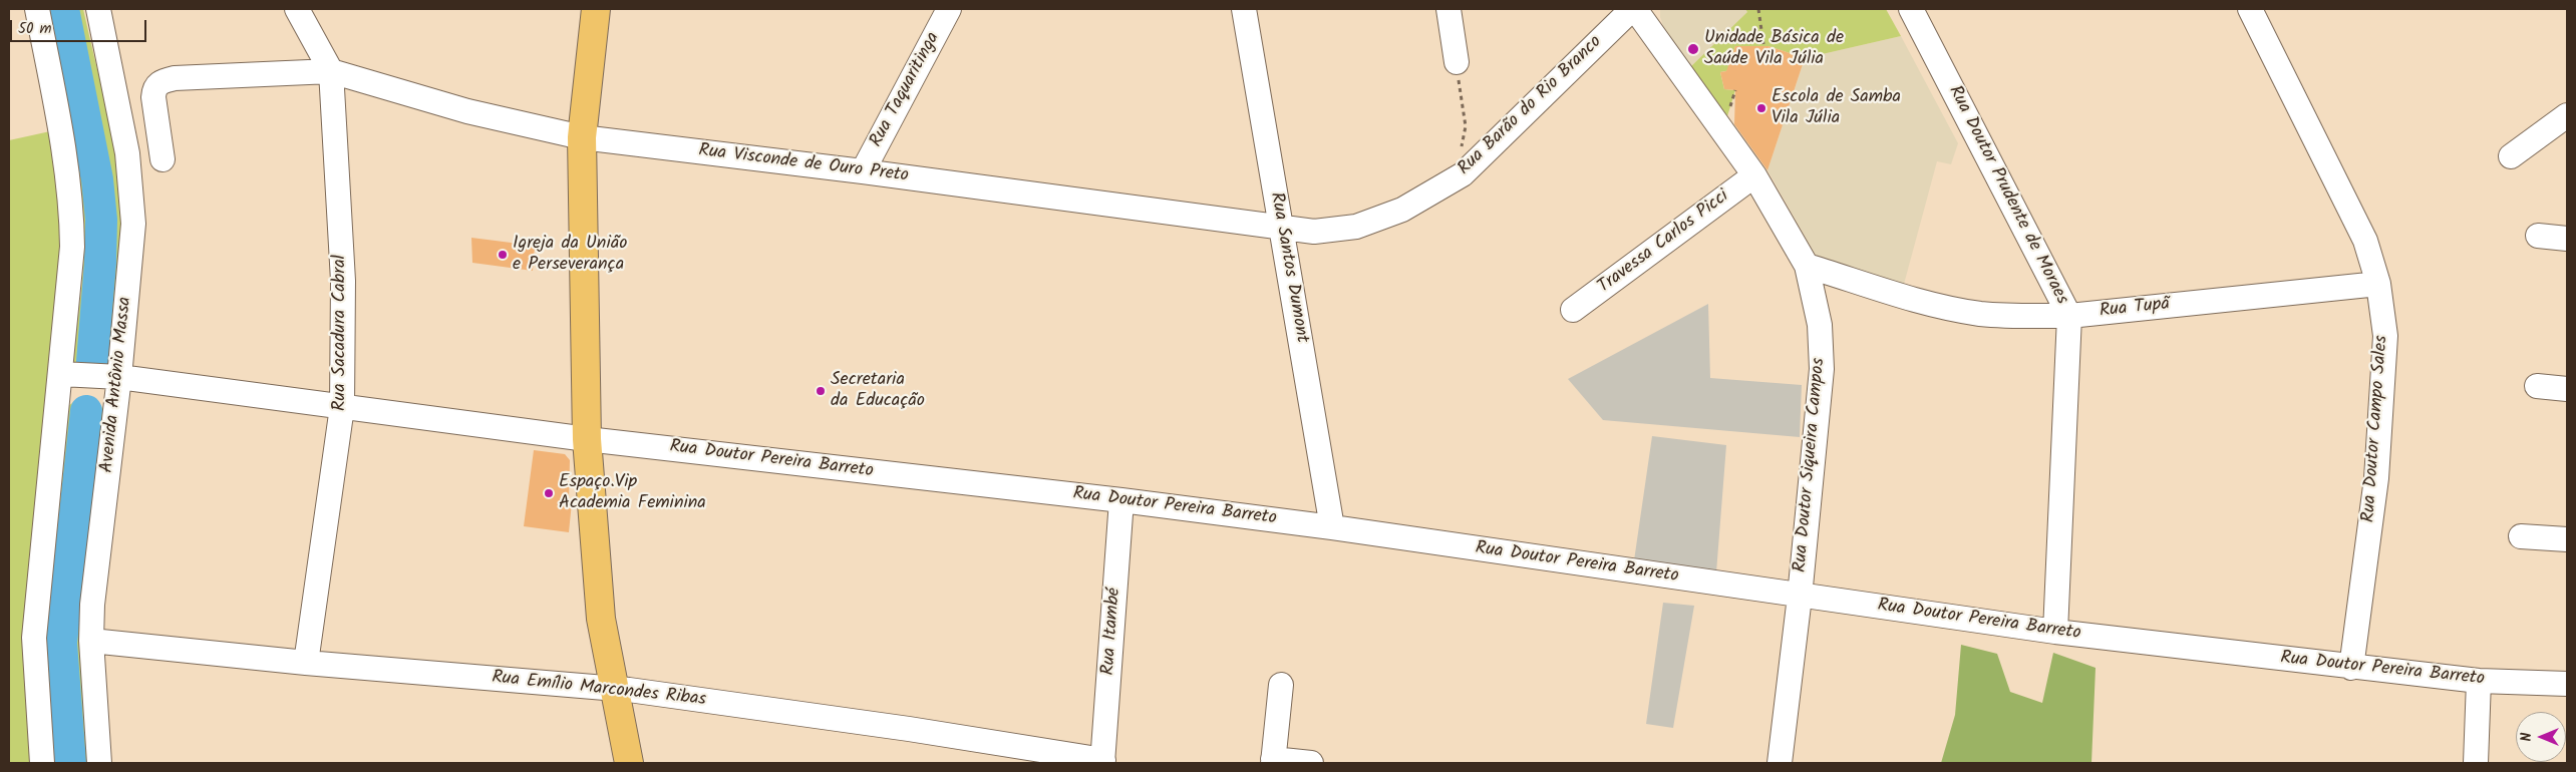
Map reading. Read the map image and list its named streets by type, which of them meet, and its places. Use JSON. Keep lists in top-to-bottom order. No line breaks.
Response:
{"streets":{"street":["Rua Taquaritinga","Rua Barão do Rio Branco","Rua Visconde de Ouro Preto","Rua Doutor Prudente de Moraes","Travessa Carlos Picci","Rua Santos Dumont","Rua Tupã","Rua Sacadura Cabral","Avenida Antônio Massa","Rua Doutor Campo Sales","Rua Doutor Pereira Barreto","Rua Doutor Siqueira Campos","Rua Itambé","Rua Emílio Marcondes Ribas"]},"crossings":[["Rua Taquaritinga","Rua Visconde de Ouro Preto"],["Rua Barão do Rio Branco","Rua Visconde de Ouro Preto"],["Rua Barão do Rio Branco","Rua Santos Dumont"],["Rua Barão do Rio Branco","Rua Doutor Siqueira Campos"],["Rua Visconde de Ouro Preto","Rua Santos Dumont"],["Rua Visconde de Ouro Preto","Rua Sacadura Cabral"],["Rua Doutor Prudente de Moraes","Rua Tupã"],["Rua Doutor Prudente de Moraes","Rua Doutor Pereira Barreto"],["Travessa Carlos Picci","Rua Doutor Siqueira Campos"],["Rua Santos Dumont","Rua Doutor Pereira Barreto"],["Rua Tupã","Rua Doutor Campo Sales"],["Rua Tupã","Rua Doutor Siqueira Campos"],["Rua Sacadura Cabral","Rua Doutor Pereira Barreto"],["Rua Sacadura Cabral","Rua Emílio Marcondes Ribas"],["Avenida Antônio Massa","Rua Doutor Pereira Barreto"],["Avenida Antônio Massa","Rua Emílio Marcondes Ribas"],["Rua Doutor Campo Sales","Rua Doutor Pereira Barreto"],["Rua Doutor Pereira Barreto","Rua Doutor Siqueira Campos"],["Rua Doutor Pereira Barreto","Rua Itambé"],["Rua Itambé","Rua Emílio Marcondes Ribas"]],"places":["Unidade Básica de Saúde Vila Júlia","Escola de Samba Vila Júlia","Igreja da União e Perseverança","Secretaria da Educação","Espaço.Vip Academia Feminina"],"scale_bar":"50 m","north":"left"}
